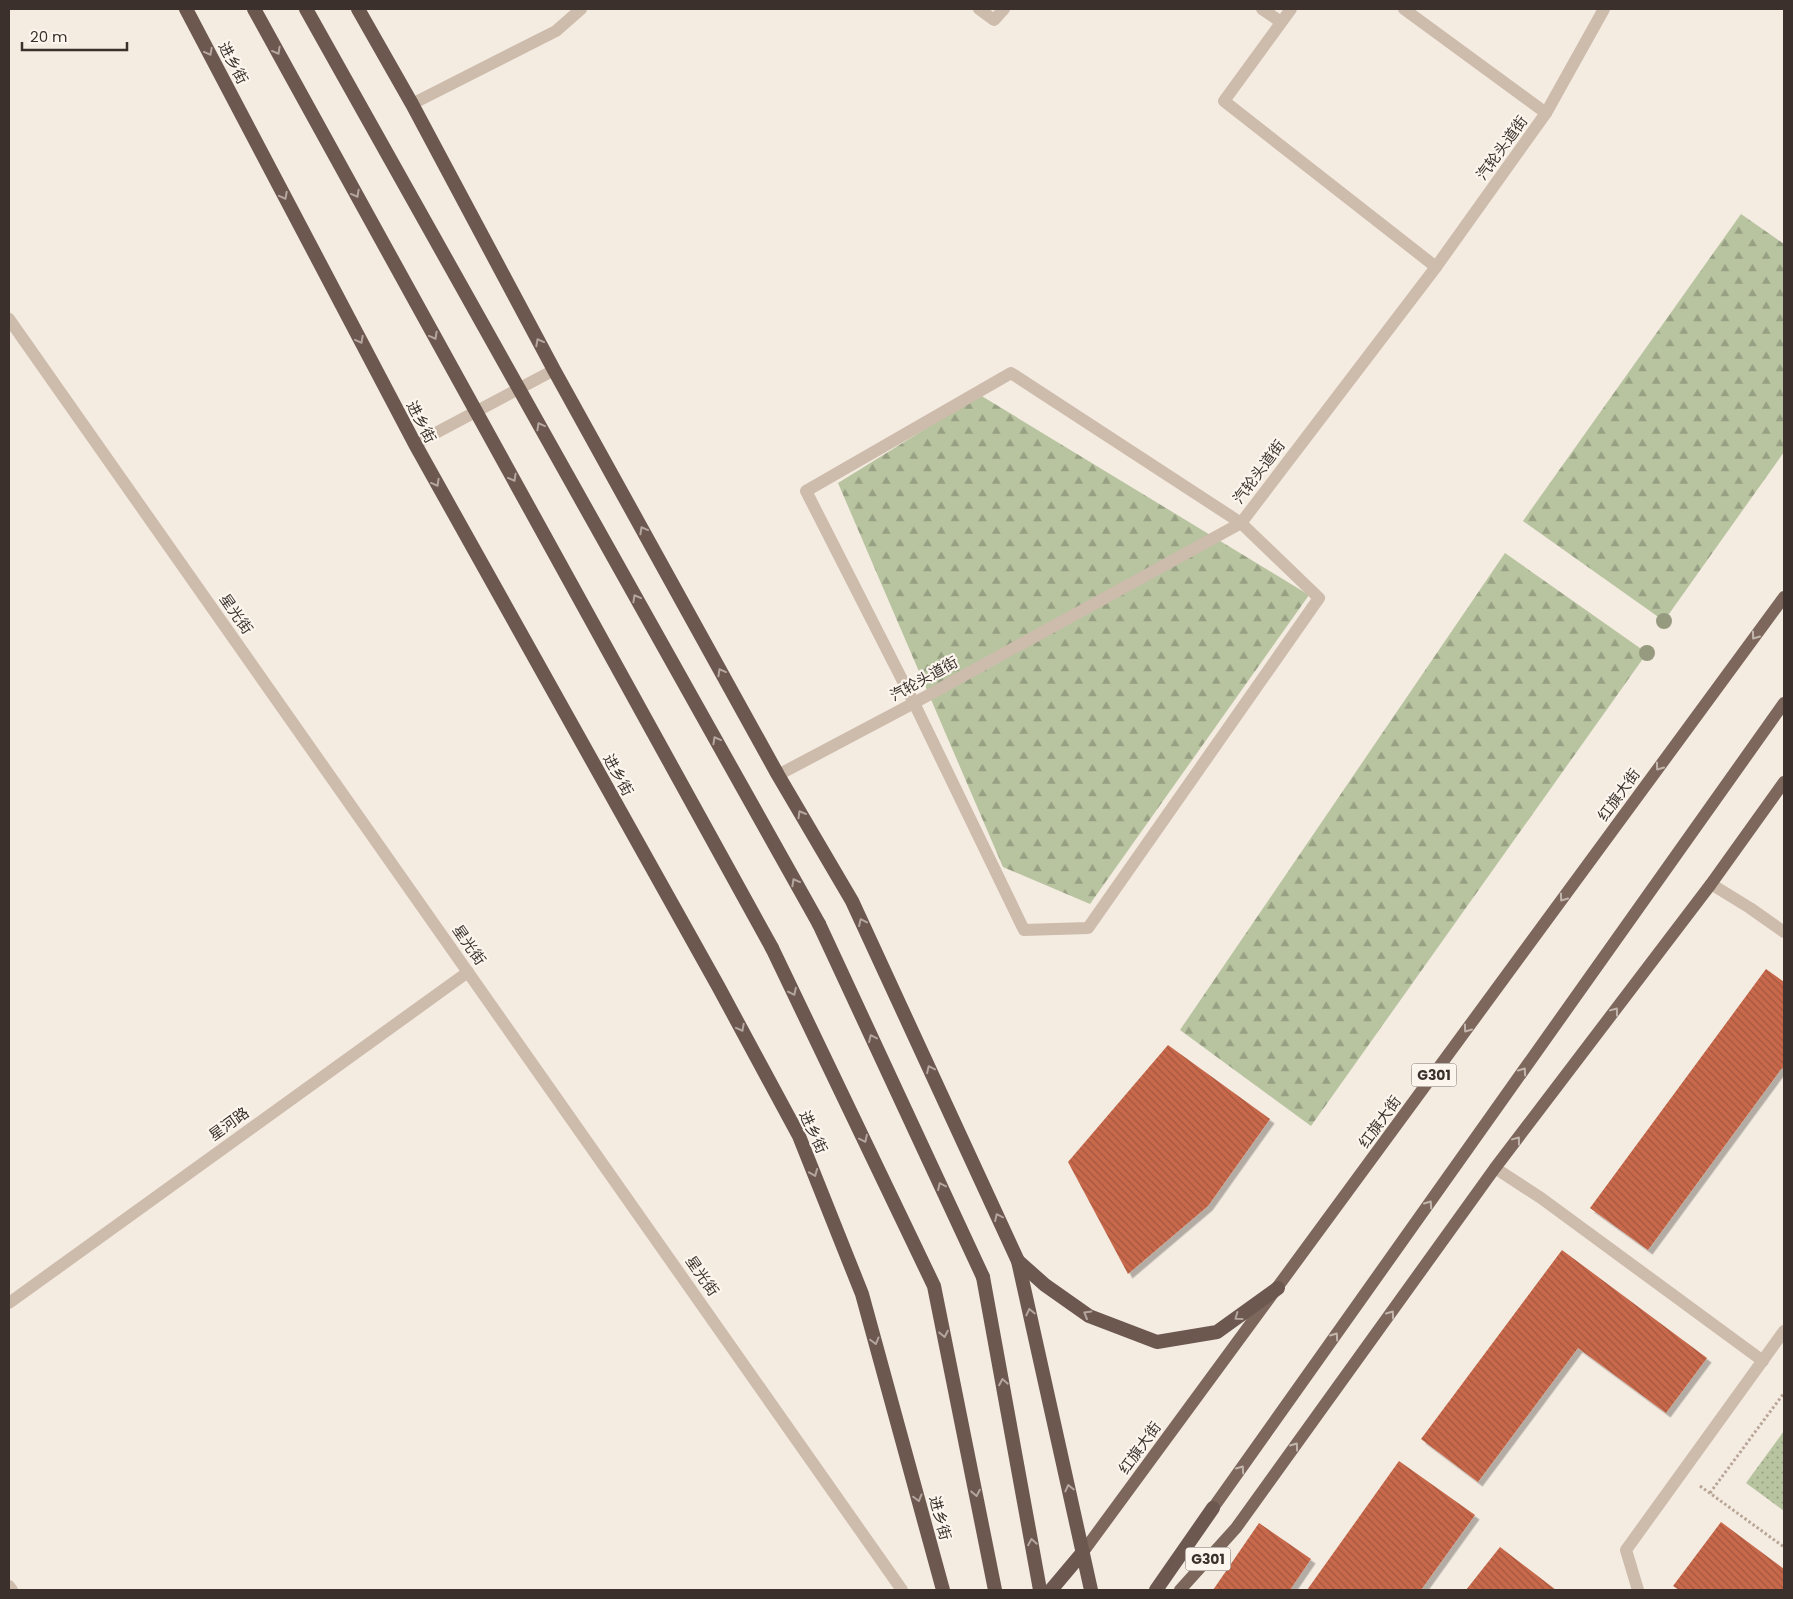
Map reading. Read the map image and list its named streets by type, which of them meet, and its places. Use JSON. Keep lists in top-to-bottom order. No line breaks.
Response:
{"streets":{"highway":["进乡街","红旗大街","G301"],"street":["汽轮头道街","星光街","星河路"]},"crossings":[["星光街","星河路"]],"scale_bar":"20 m"}
